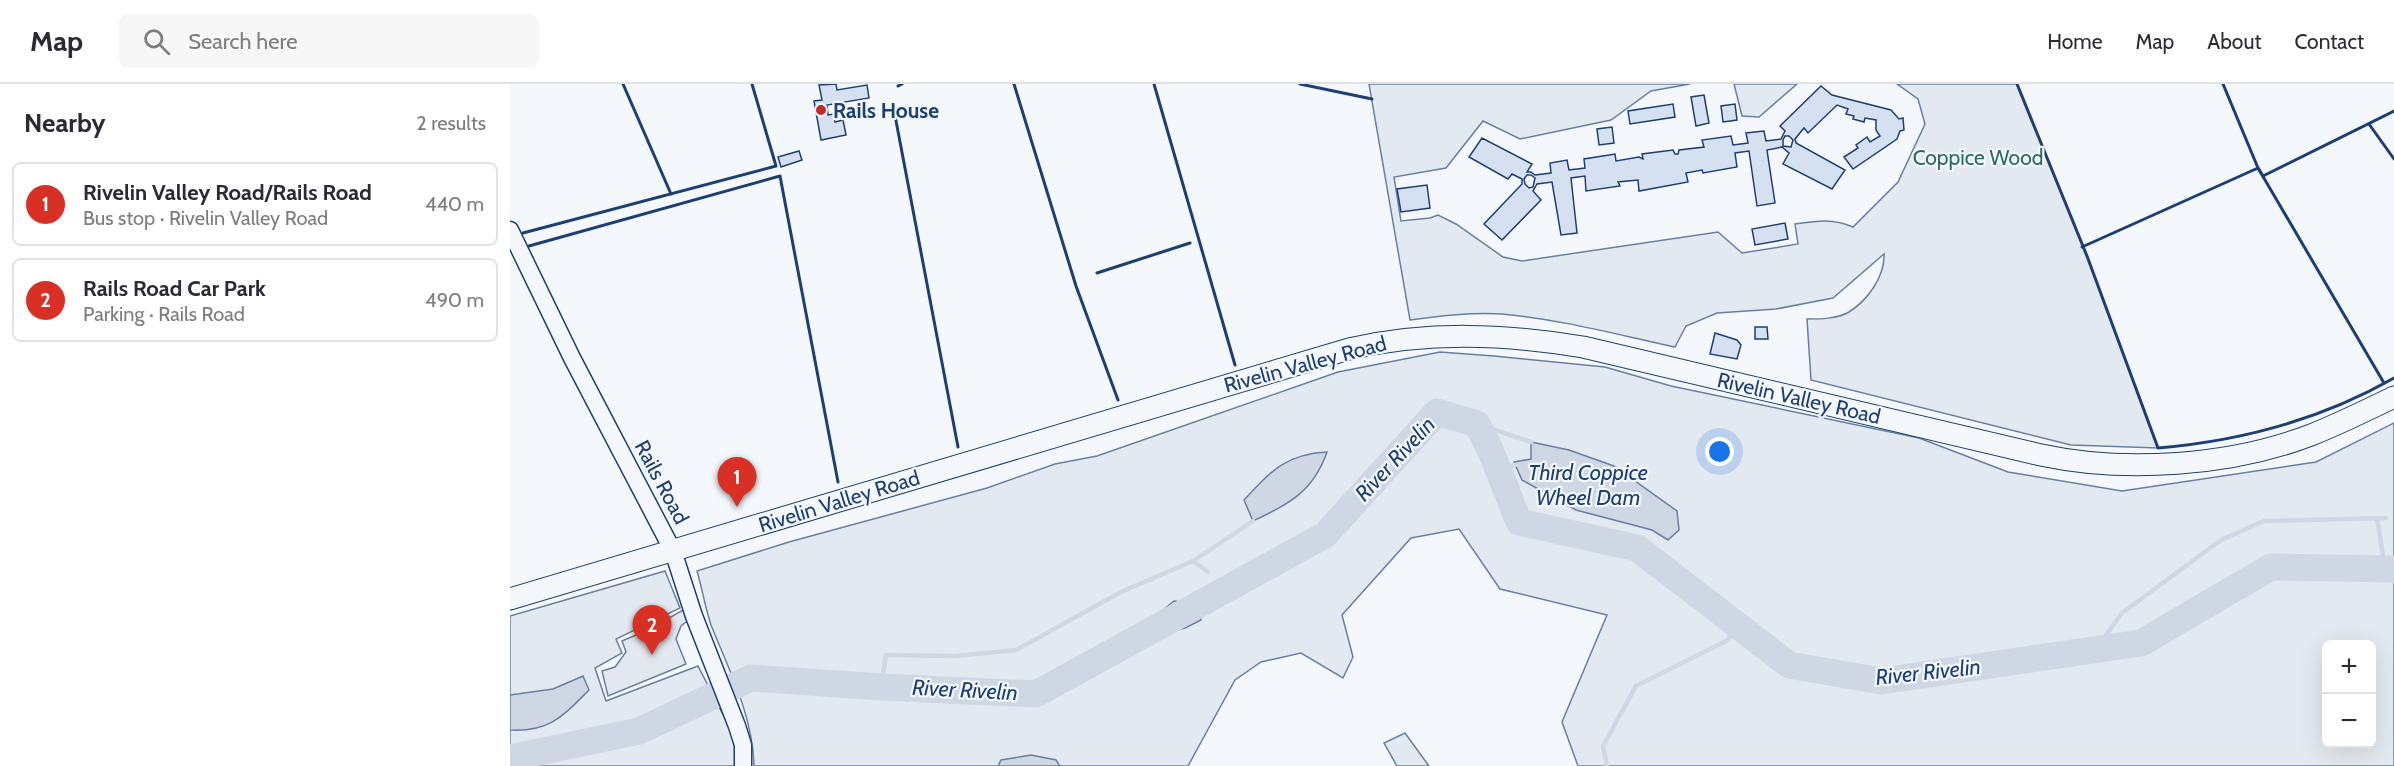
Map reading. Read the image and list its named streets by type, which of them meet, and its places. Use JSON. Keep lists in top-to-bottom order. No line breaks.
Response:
{"streets":{"main road":["Rivelin Valley Road"],"street":["Rails Road"]},"crossings":[["Rivelin Valley Road","Rails Road"]],"water":["River Rivelin","Third Coppice Wheel Dam"],"parks":["Coppice Wood"],"places":["Rails House"],"page":{"header":"Map","search":"Search here","nav":["Home","Map","About","Contact"],"heading":["Nearby","2 results"],"list":[{"mark":"1","name":"Rivelin Valley Road/Rails Road","note":"Bus stop · Rivelin Valley Road","value":"440 m"},{"mark":"2","name":"Rails Road Car Park","note":"Parking · Rails Road","value":"490 m"}],"pins":["1","2"],"map_buttons":["+","−"]}}
